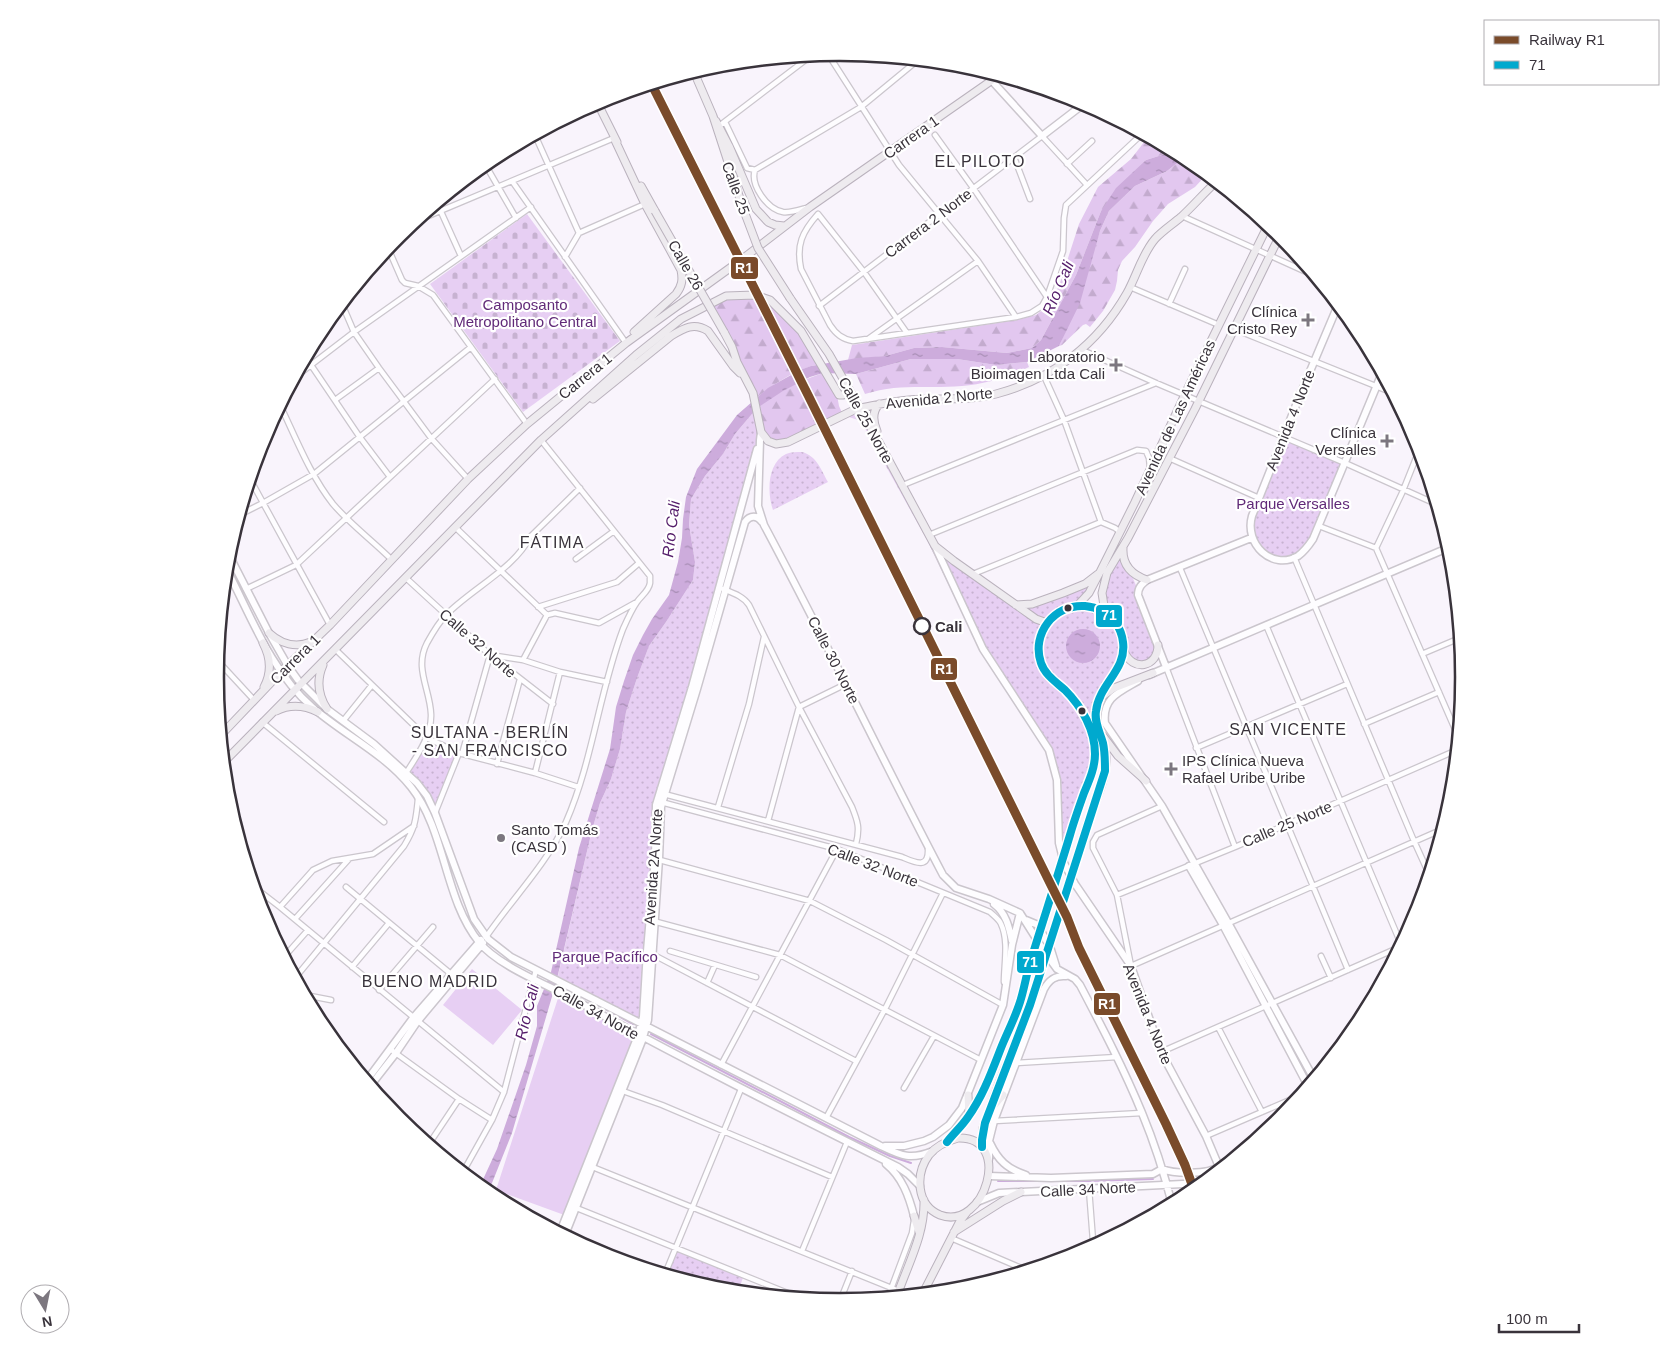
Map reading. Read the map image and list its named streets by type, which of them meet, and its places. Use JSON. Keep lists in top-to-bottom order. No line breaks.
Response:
{"streets":{"main road":["Carrera 1","Calle 25","Carrera 2 Norte","Calle 26","Avenida 2 Norte","Avenida de Las Américas","Calle 25 Norte","Avenida 4 Norte","Calle 30 Norte","Avenida 2A Norte","Calle 34 Norte"],"street":["Calle 32 Norte"]},"crossings":[["Carrera 1","Calle 25 Norte"],["Carrera 1","Calle 32 Norte"],["Carrera 1","Calle 34 Norte"],["Calle 25","Calle 25 Norte"],["Calle 26","Avenida 2 Norte"],["Calle 26","Calle 30 Norte"],["Calle 26","Avenida 2A Norte"],["Avenida 2 Norte","Calle 25 Norte"],["Avenida 2 Norte","Calle 30 Norte"],["Avenida 2 Norte","Avenida 2A Norte"],["Calle 25 Norte","Avenida 4 Norte"],["Calle 32 Norte","Calle 30 Norte"],["Calle 32 Norte","Avenida 2A Norte"],["Calle 30 Norte","Avenida 2A Norte"],["Avenida 2A Norte","Calle 34 Norte"]],"districts":["EL PILOTO","FÁTIMA","SAN VICENTE","SULTANA - BERLÍN - SAN FRANCISCO","BUENO MADRID"],"water":["Río Cali"],"parks":["Camposanto Metropolitano Central","Parque Versalles","Parque Pacífico"],"places":{"health":["Clínica Cristo Rey","Laboratorio Bioimagen Ltda Cali","Clínica Versalles","IPS Clínica Nueva Rafael Uribe Uribe"],"other":["Cali","Santo Tomás (CASD )"]},"lines":["rail line R1","transit line 71"],"legend":["Railway R1","71"],"scale_bar":"100 m","north":"bottom"}
